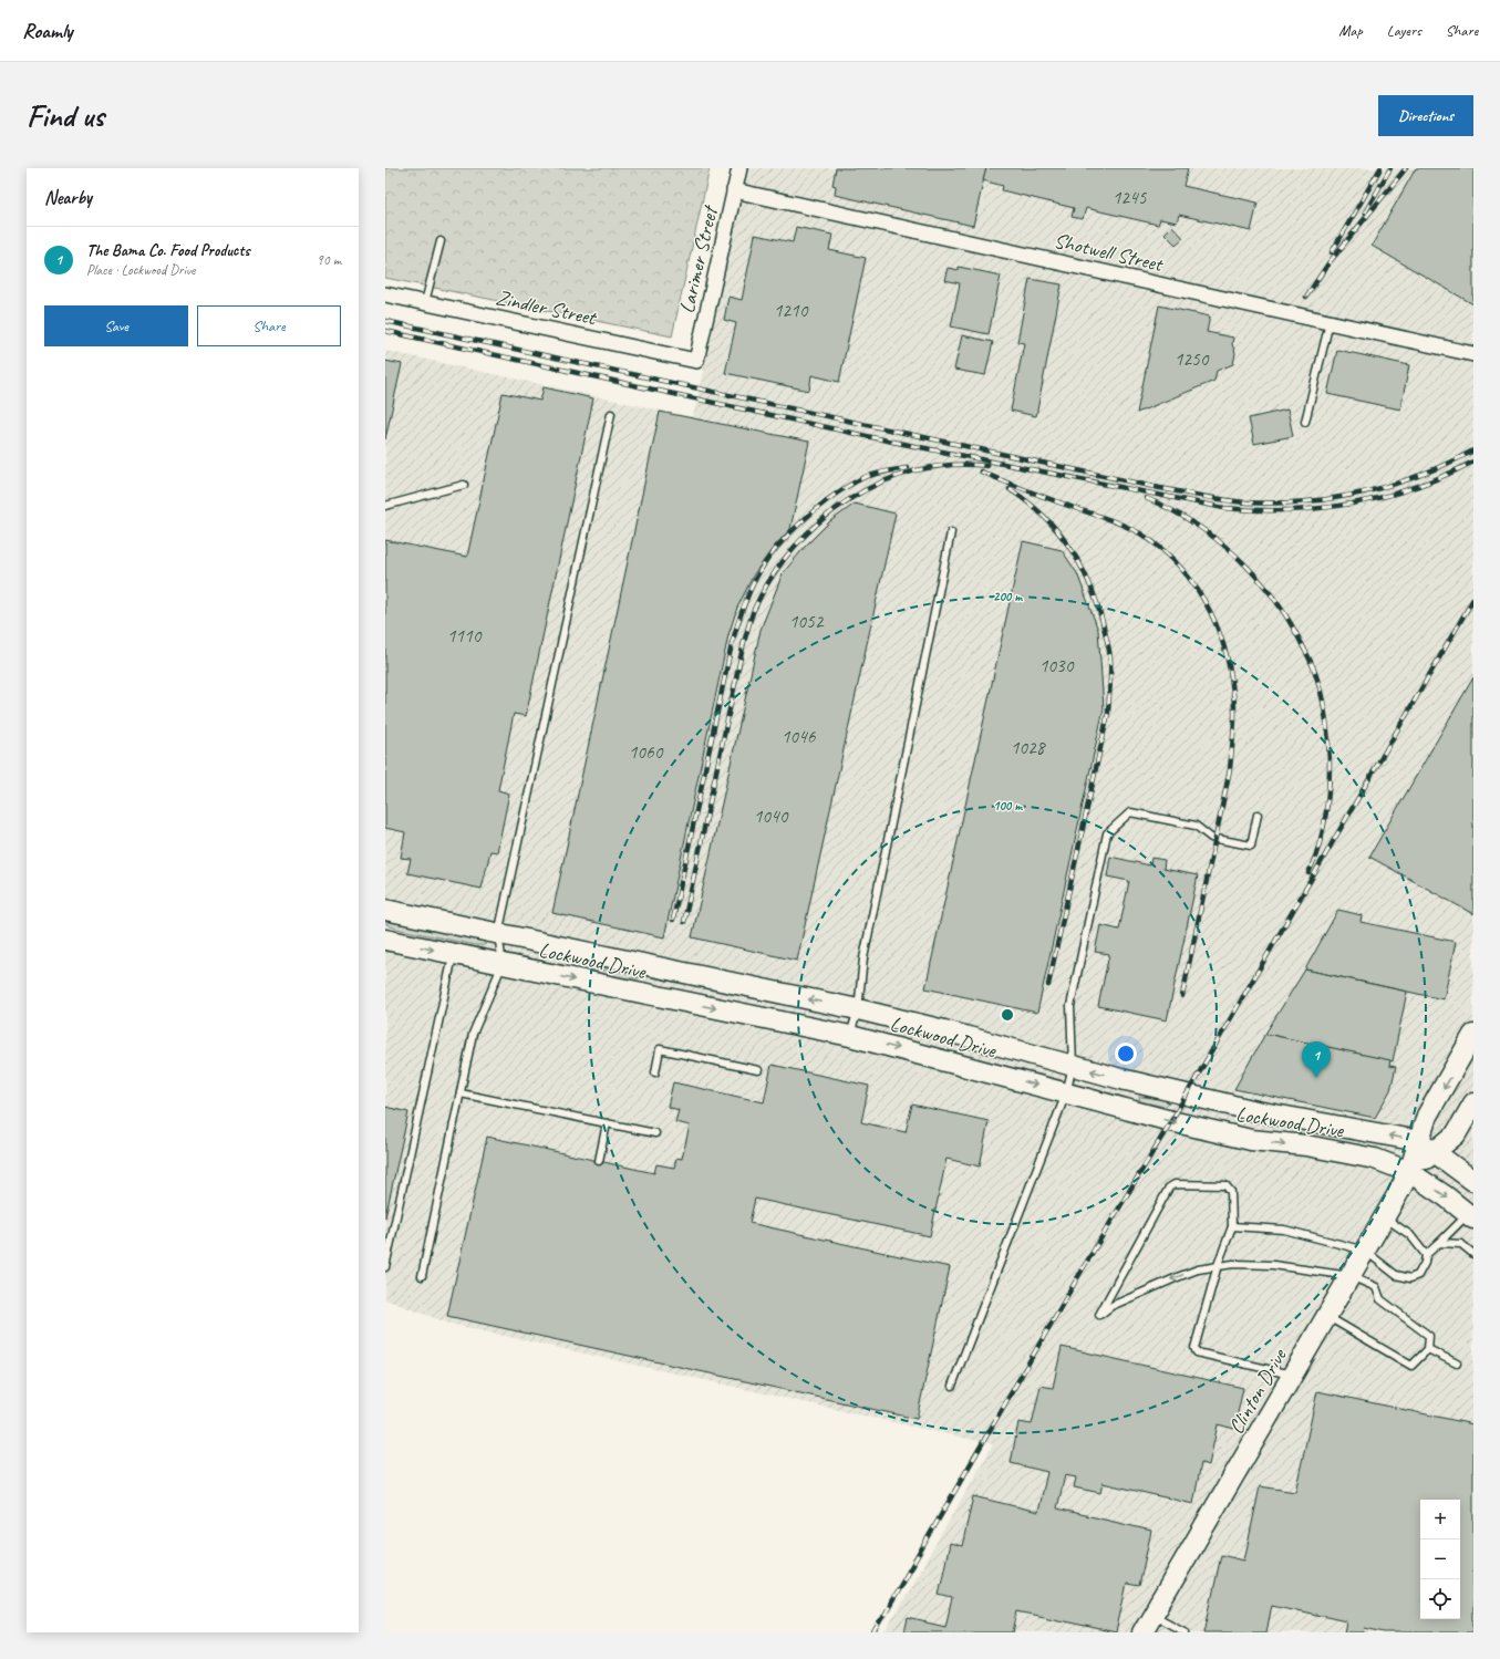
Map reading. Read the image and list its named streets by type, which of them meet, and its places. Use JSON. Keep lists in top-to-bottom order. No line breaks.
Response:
{"streets":{"main road":["Lockwood Drive","Clinton Drive"],"street":["Shotwell Street","Larimer Street","Zindler Street"]},"crossings":[["Shotwell Street","Larimer Street"],["Larimer Street","Zindler Street"],["Lockwood Drive","Clinton Drive"]],"house_numbers":["1245","1210","1250","1052","1110","1030","1046","1028","1060","1040"],"page":{"header":"Roamly","nav":["Map","Layers","Share"],"buttons":["Directions",["Save","Share"]],"title":"Find us","heading":"Nearby","list":[{"mark":"1","name":"The Bama Co. Food Products","note":"Place · Lockwood Drive","value":"90 m"}],"pins":"1","map_buttons":["+","−"]},"rings":["200 m","100 m"]}
